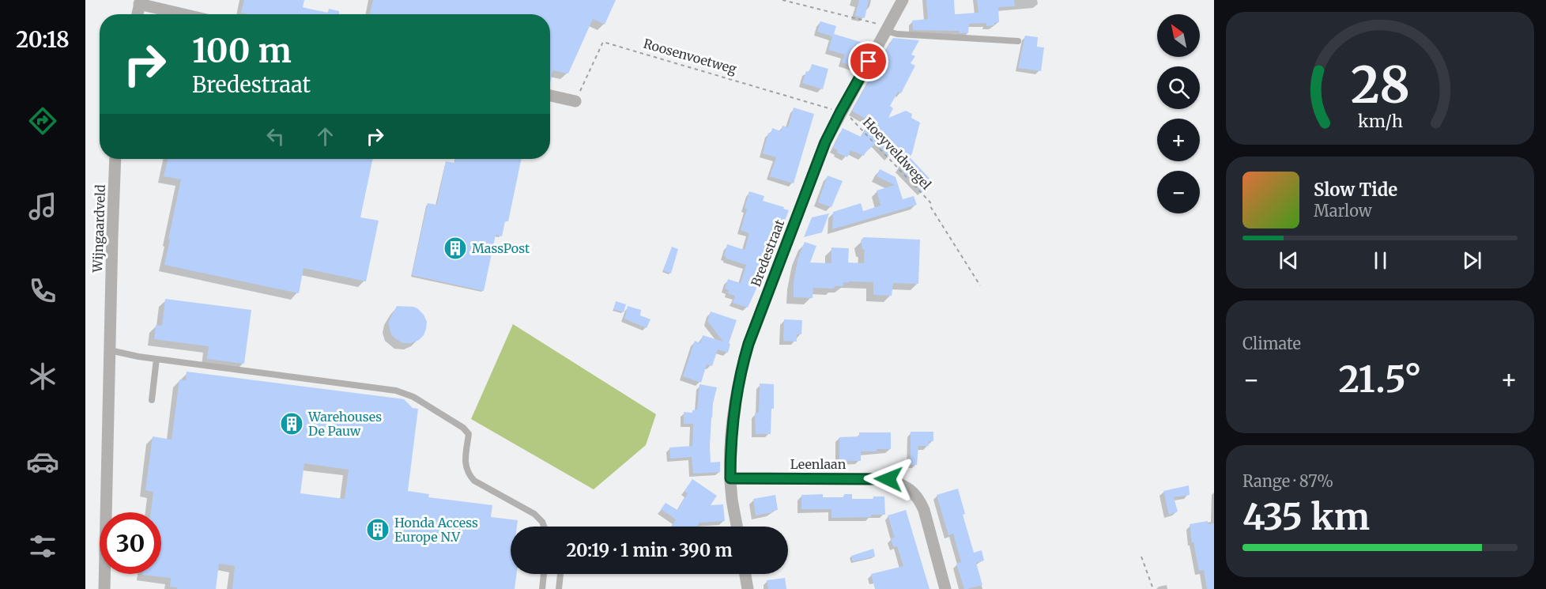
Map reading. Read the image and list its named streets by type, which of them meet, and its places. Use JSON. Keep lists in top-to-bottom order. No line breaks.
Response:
{"streets":{"street":["Wijngaardveld","Bredestraat","Leenlaan"],"path":["Roosenvoetweg","Hoeyveldwegel"]},"crossings":[["Roosenvoetweg","Hoeyveldwegel"],["Roosenvoetweg","Bredestraat"],["Hoeyveldwegel","Bredestraat"],["Bredestraat","Leenlaan"]],"places":{"building":["MassPost","Warehouses De Pauw","Honda Access Europe N.V"]},"north":"top left","page":{"tabs":"20:18","map_buttons":["+","−"],"turn":["100 m","Bredestraat"],"song":["Slow Tide","Marlow"],"tile":["Climate",["Range · 87%","435 km"]],"heat":["−","21.5°","+"],"limit":"30","trip":"20:19 · 1 min · 390 m","gauge":["28","km/h"]}}
